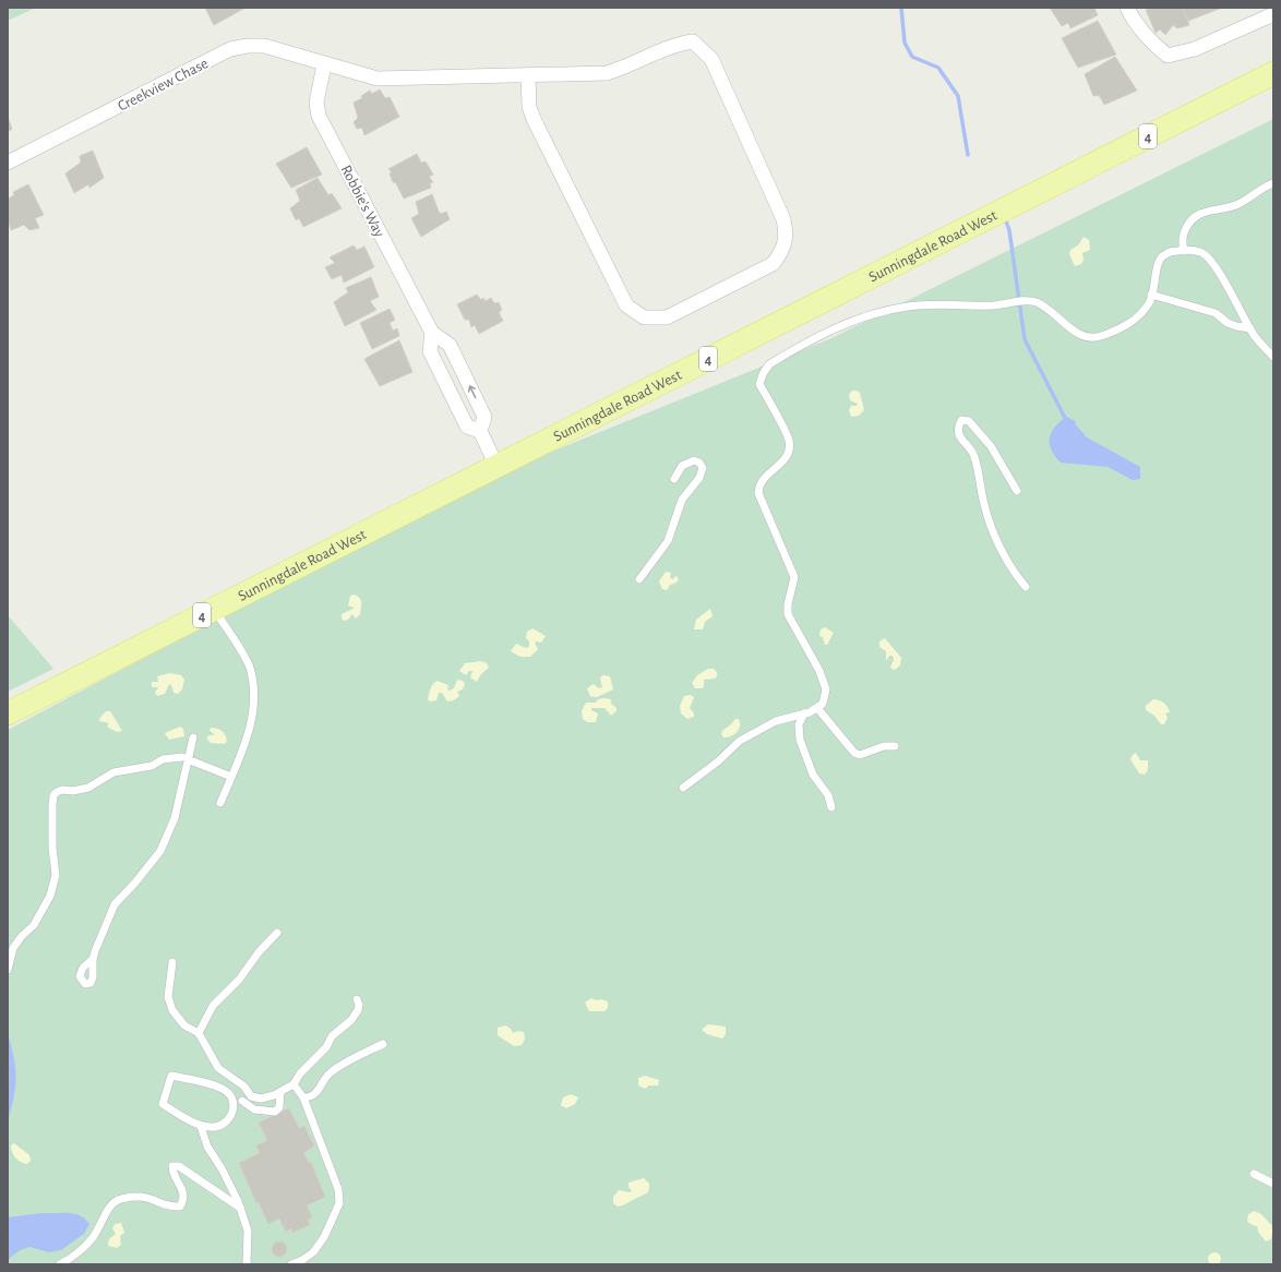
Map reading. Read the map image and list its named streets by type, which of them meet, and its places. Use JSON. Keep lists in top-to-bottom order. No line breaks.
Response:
{"streets":{"main road":["4","Sunningdale Road West"],"street":["Creekview Chase","Robbie's Way"]},"crossings":[["Creekview Chase","Robbie's Way"],["Robbie's Way","Sunningdale Road West"]]}
